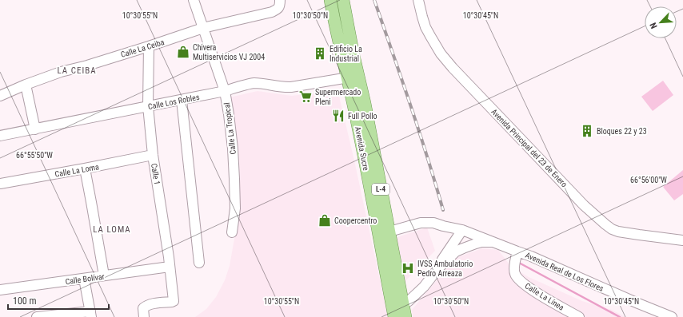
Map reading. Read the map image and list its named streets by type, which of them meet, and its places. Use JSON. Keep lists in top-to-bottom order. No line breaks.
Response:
{"streets":{"main road":["Avenida Sucre","L-4"],"street":["Calle La Ceiba","Calle Los Robles","Calle La Tropical","Avenida Principal del 23 de Enero","Calle La Loma","Calle 1","Avenida Real de Los Flores","Calle Bolívar","Calle La Línea"]},"crossings":[["Calle La Ceiba","Calle La Tropical"],["Calle La Ceiba","Calle 1"],["Calle Los Robles","Calle La Tropical"],["Calle Los Robles","Avenida Sucre"],["Calle Los Robles","Calle 1"],["Avenida Sucre","Avenida Real de Los Flores"],["Calle La Loma","Calle 1"],["Calle 1","Calle Bolívar"],["Avenida Real de Los Flores","Calle La Línea"]],"districts":["LA CEIBA","LA LOMA"],"places":{"shop":["Chivera Multiservicios VJ 2004","Coopercentro"],"building":["Edificio La Industrial","Bloques 22 y 23"],"supermarket":["Supermercado Pleni"],"restaurant":["Full Pollo"],"hospital":["IVSS Ambulatorio Pedro Arreaza"]},"scale_bar":"100 m","north":"bottom left","coordinates":["10°30'55\"N","10°30'50\"N","10°30'45\"N","66°55'50\"W","66°56'00\"W"]}
